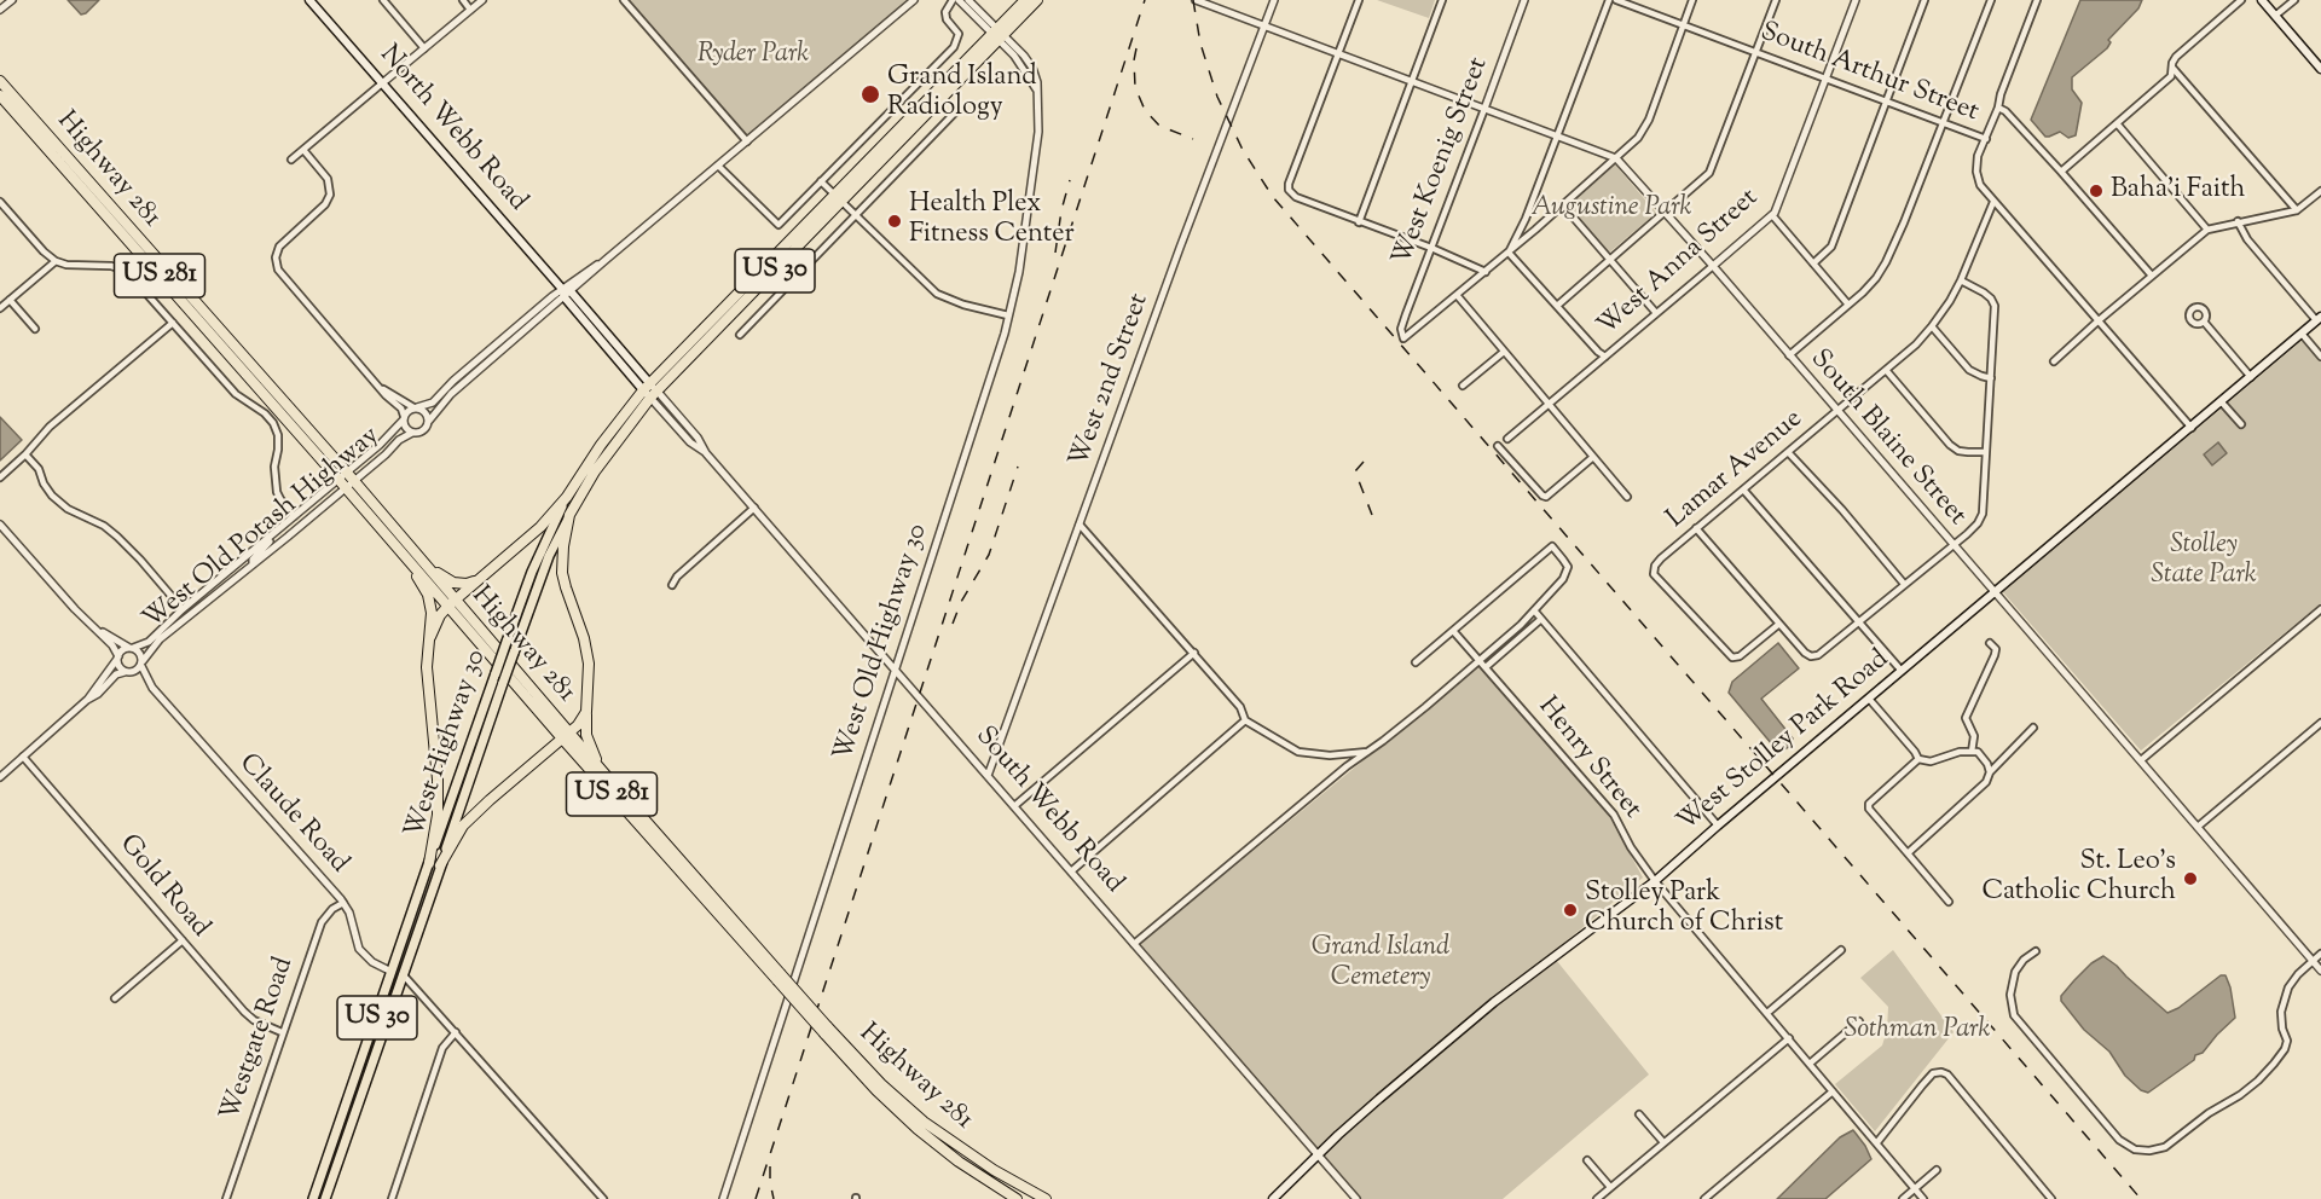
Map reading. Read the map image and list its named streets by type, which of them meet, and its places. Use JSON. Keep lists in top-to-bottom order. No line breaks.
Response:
{"streets":{"highway":["Highway 281","US 30","US 281","West Highway 30"],"main road":["North Webb Road","West Stolley Park Road","South Webb Road"],"street":["South Arthur Street","West Koenig Street","West Anna Street","West 2nd Street","South Blaine Street","Lamar Avenue","West Old Potash Highway","West Old Highway 30","Henry Street","Claude Road","Gold Road","Westgate Road"]},"crossings":[["South Arthur Street","West Anna Street"],["North Webb Road","South Webb Road"],["West Koenig Street","South Blaine Street"],["Highway 281","West Old Potash Highway"],["West Anna Street","South Blaine Street"],["West 2nd Street","South Blaine Street"],["West 2nd Street","South Webb Road"],["South Blaine Street","Lamar Avenue"],["South Blaine Street","West Stolley Park Road"],["West Old Potash Highway","Claude Road"],["West Old Highway 30","West Highway 30"],["West Old Highway 30","South Webb Road"],["West Stolley Park Road","Henry Street"],["West Stolley Park Road","South Webb Road"],["West Highway 30","South Webb Road"],["West Highway 30","Claude Road"],["Claude Road","Westgate Road"],["Gold Road","Westgate Road"]],"parks":["Ryder Park","Augustine Park","Stolley State Park","Grand Island Cemetery","Sothman Park"],"places":["Grand Island Radiology","Baha'i Faith","Health Plex Fitness Center","St. Leo's Catholic Church","Stolley Park Church of Christ"]}
